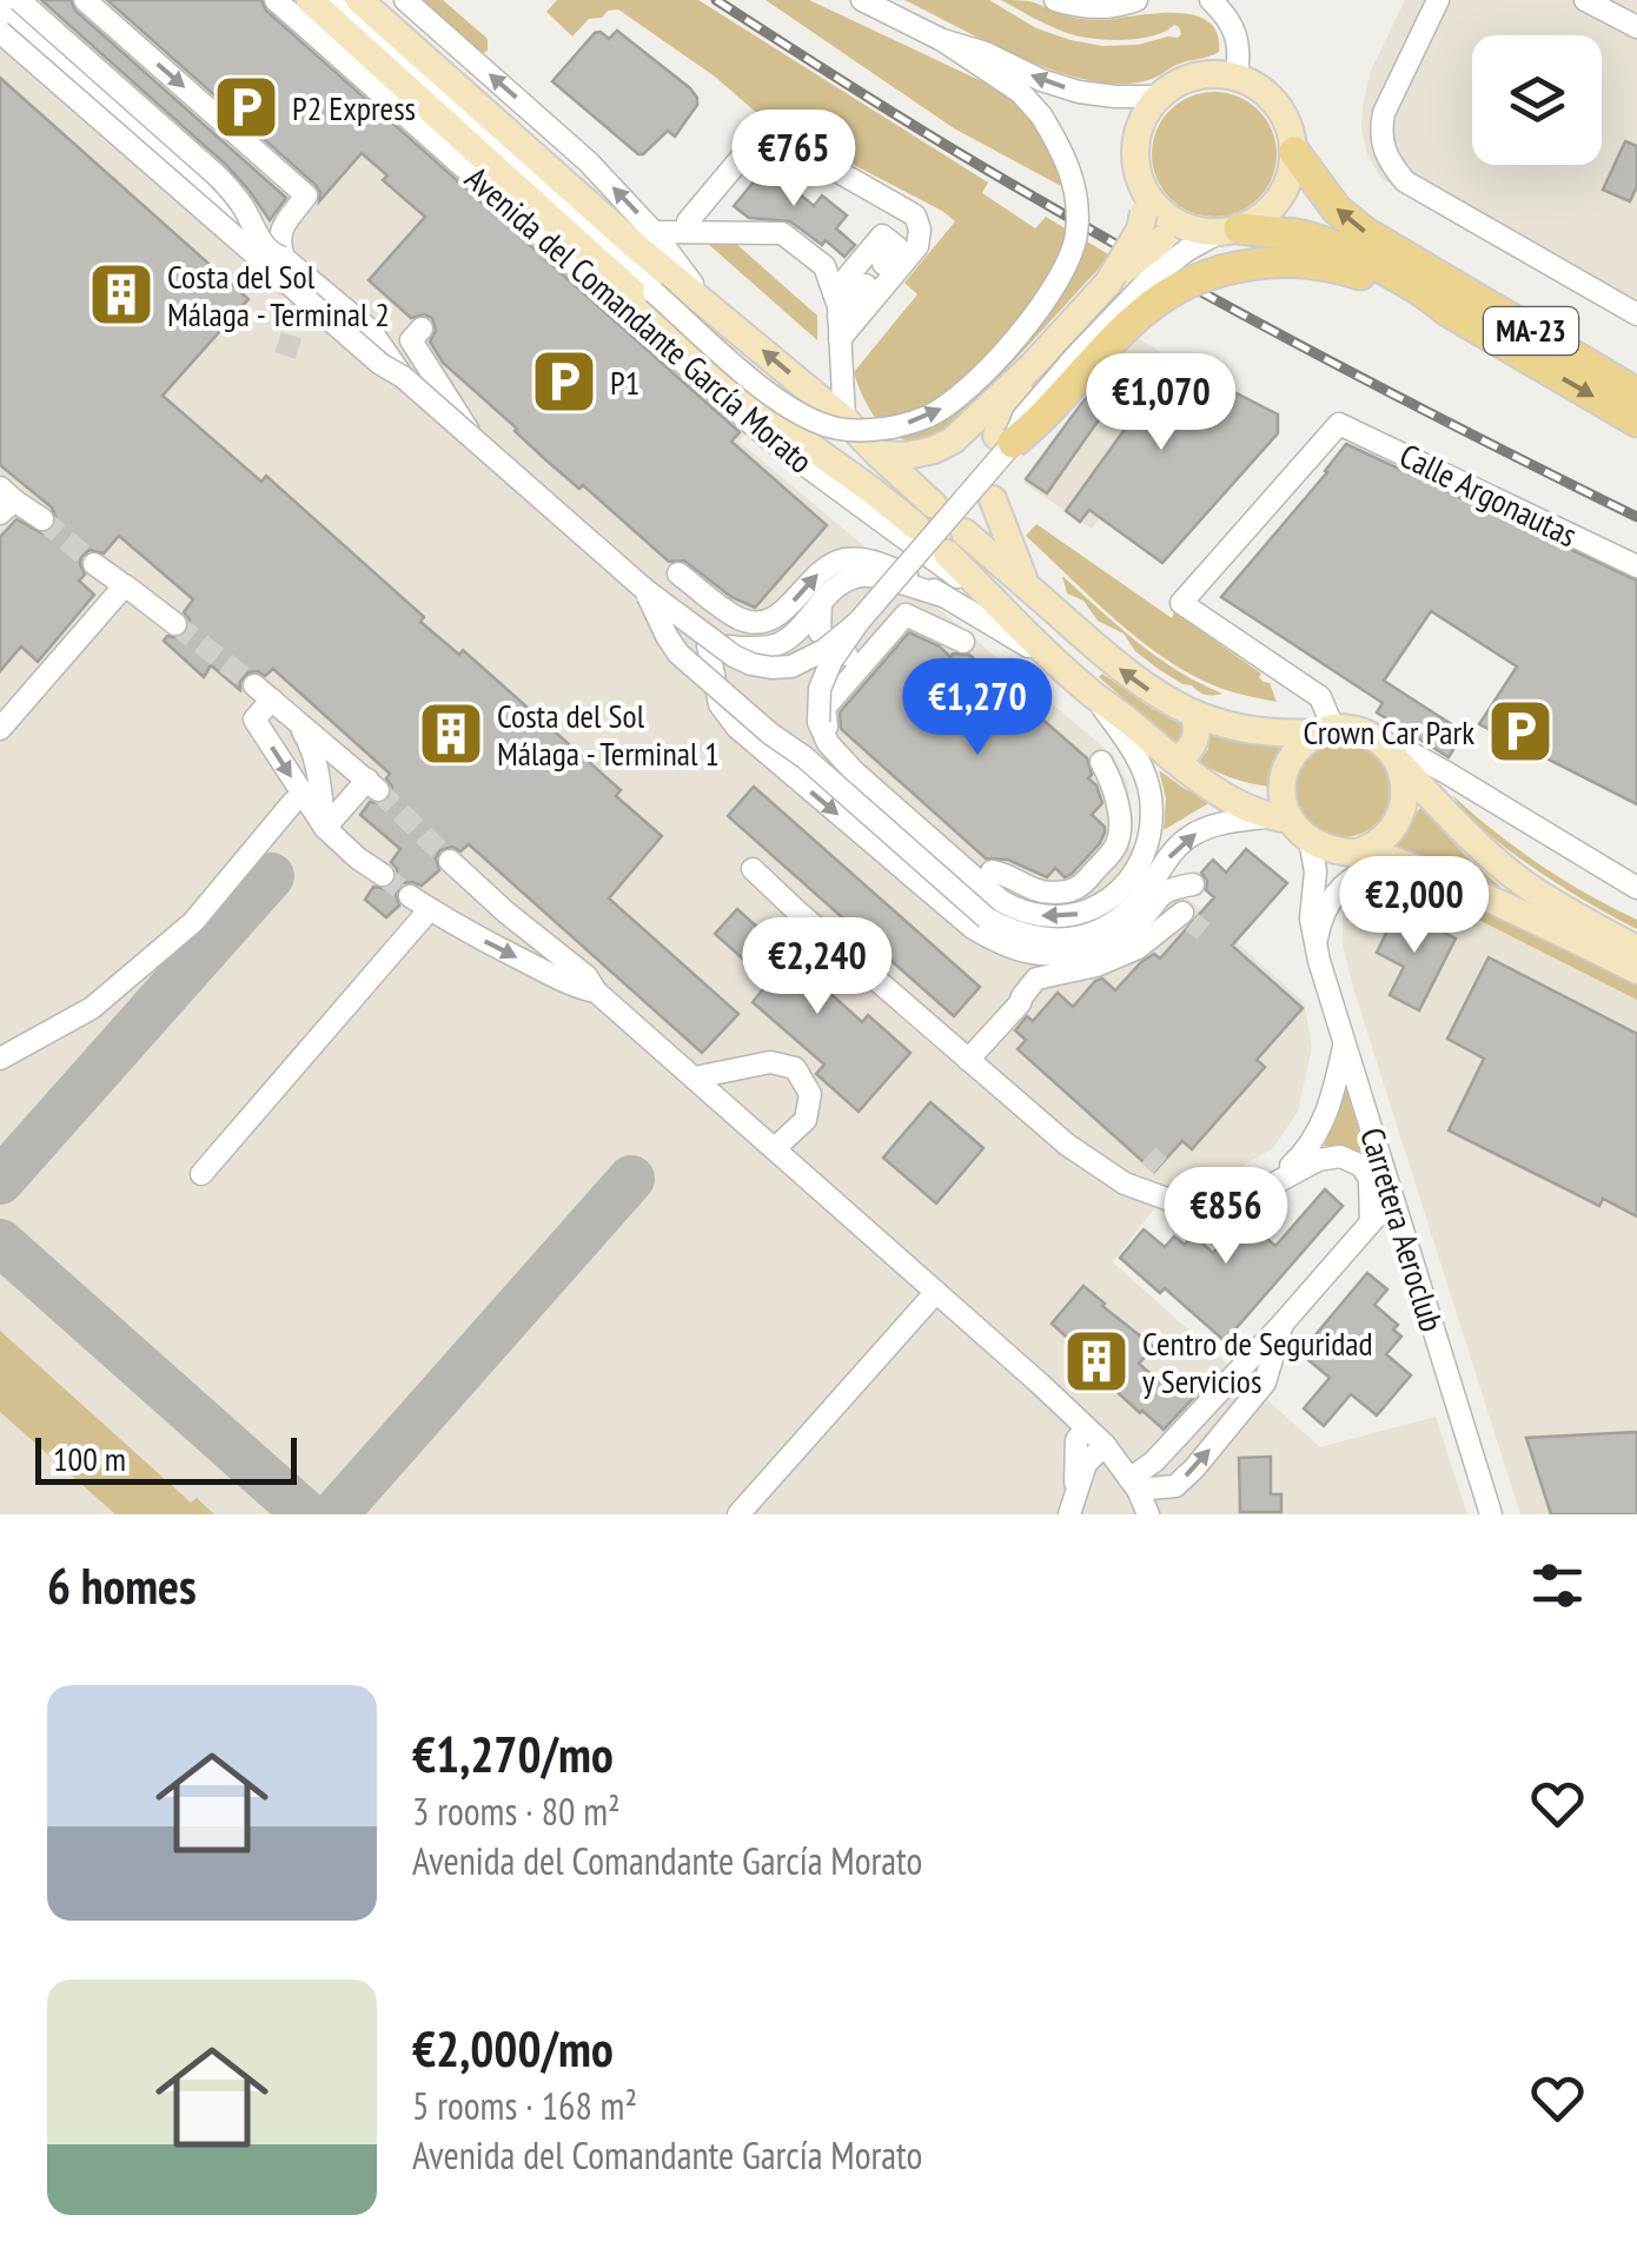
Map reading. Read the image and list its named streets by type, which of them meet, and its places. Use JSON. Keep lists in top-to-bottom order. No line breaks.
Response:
{"streets":{"highway":["MA-23"],"main road":["Avenida del Comandante García Morato"],"street":["Calle Argonautas","Carretera Aeroclub"]},"crossings":[["Avenida del Comandante García Morato","Calle Argonautas"],["Avenida del Comandante García Morato","Carretera Aeroclub"],["Calle Argonautas","Carretera Aeroclub"]],"places":{"parking":["P2 Express","P1","Crown Car Park"],"building":["Costa del Sol Málaga - Terminal 2","Costa del Sol Málaga - Terminal 1","Centro de Seguridad y Servicios"]},"scale_bar":"100 m","page":{"price":["€765","€1,070","€1,270","€2,000","€2,240","€856"],"scale":"100 m","heading":"6 homes","list":[{"name":"€1,270/mo","note":"3 rooms · 80 m² · Avenida del Comandante García Morato"},{"name":"€2,000/mo","note":"5 rooms · 168 m² · Avenida del Comandante García Morato"}]}}
